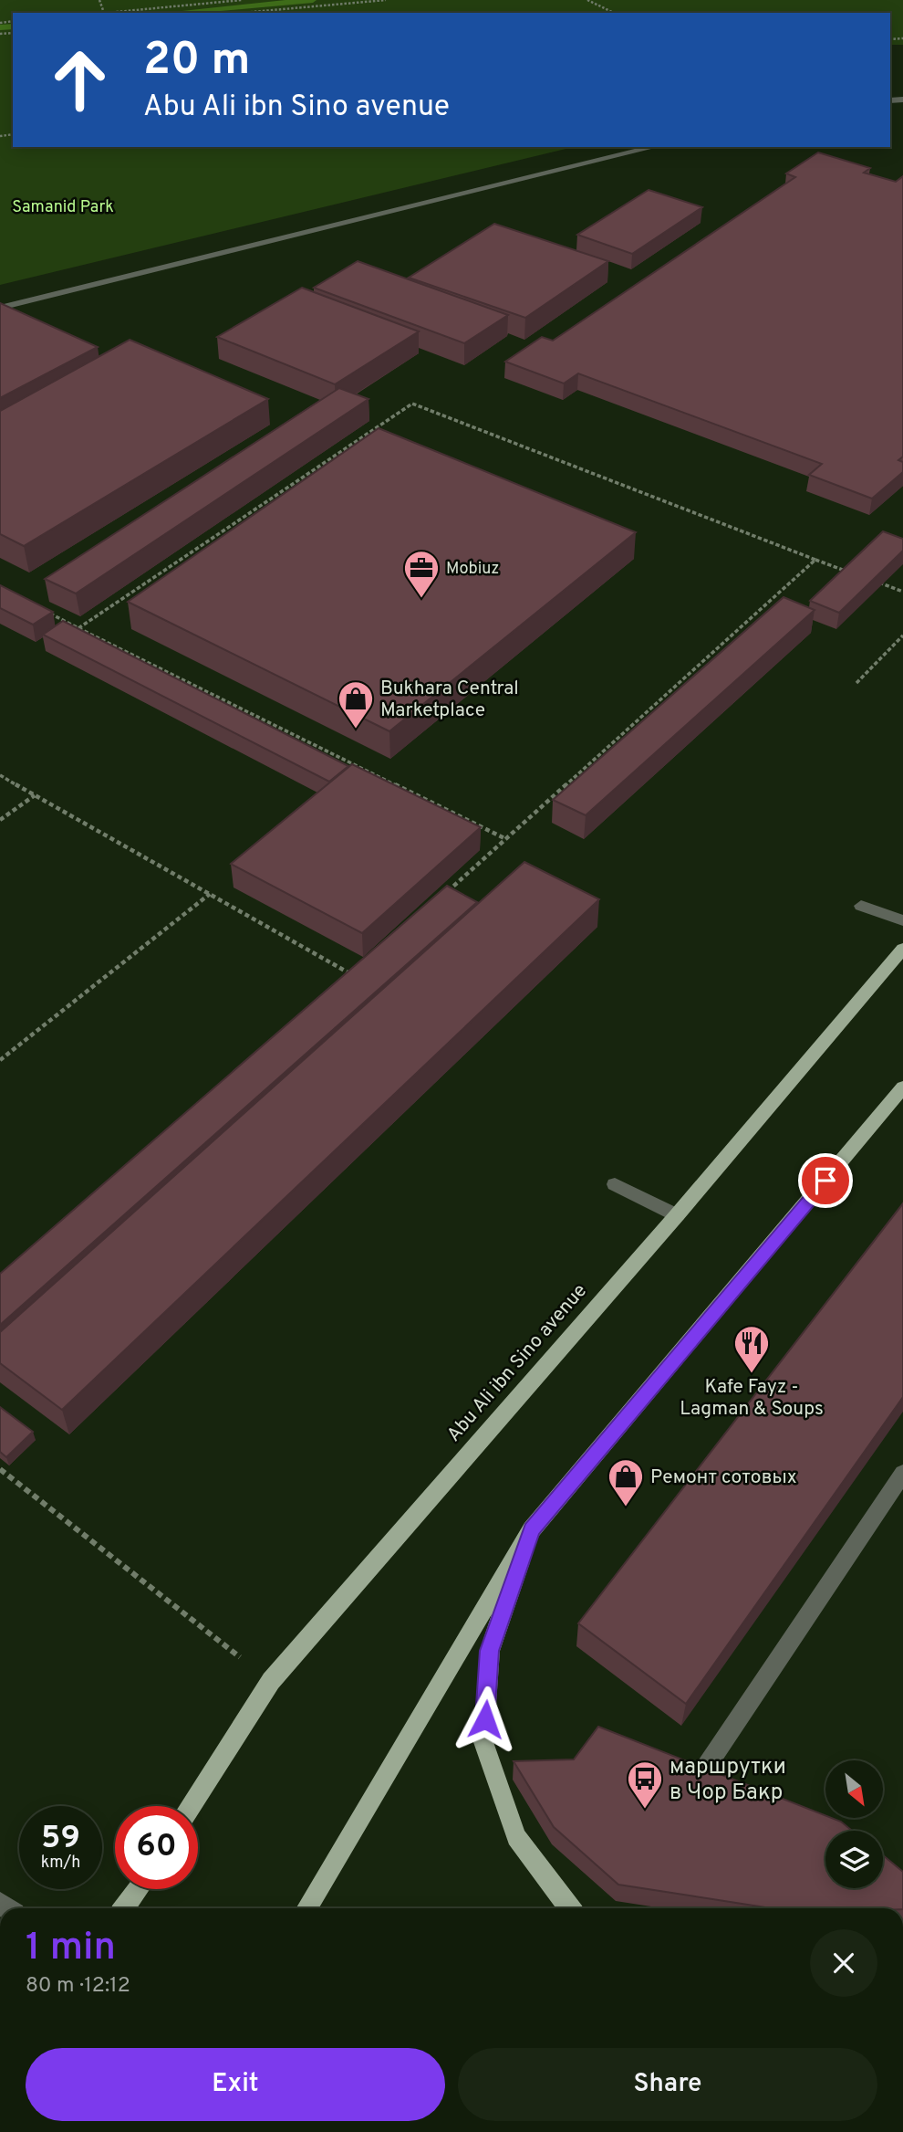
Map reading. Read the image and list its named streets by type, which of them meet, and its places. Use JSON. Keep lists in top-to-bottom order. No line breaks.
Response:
{"streets":{"main road":["Abu Ali ibn Sino avenue"]},"parks":["Samanid Park"],"places":{"office":["Mobiuz"],"shop":["Bukhara Central Marketplace","Ремонт сотовых"],"restaurant":["Kafe Fayz - Lagman & Soups"],"bus stop":["маршрутки в Чор Бакр"]},"north":"bottom right","page":{"turn":["20 m","Abu Ali ibn Sino avenue"],"speed":"59 km/h","limit":"60","heading":["1 min","80 m · 12:12"],"buttons":["Exit","Share"]}}
